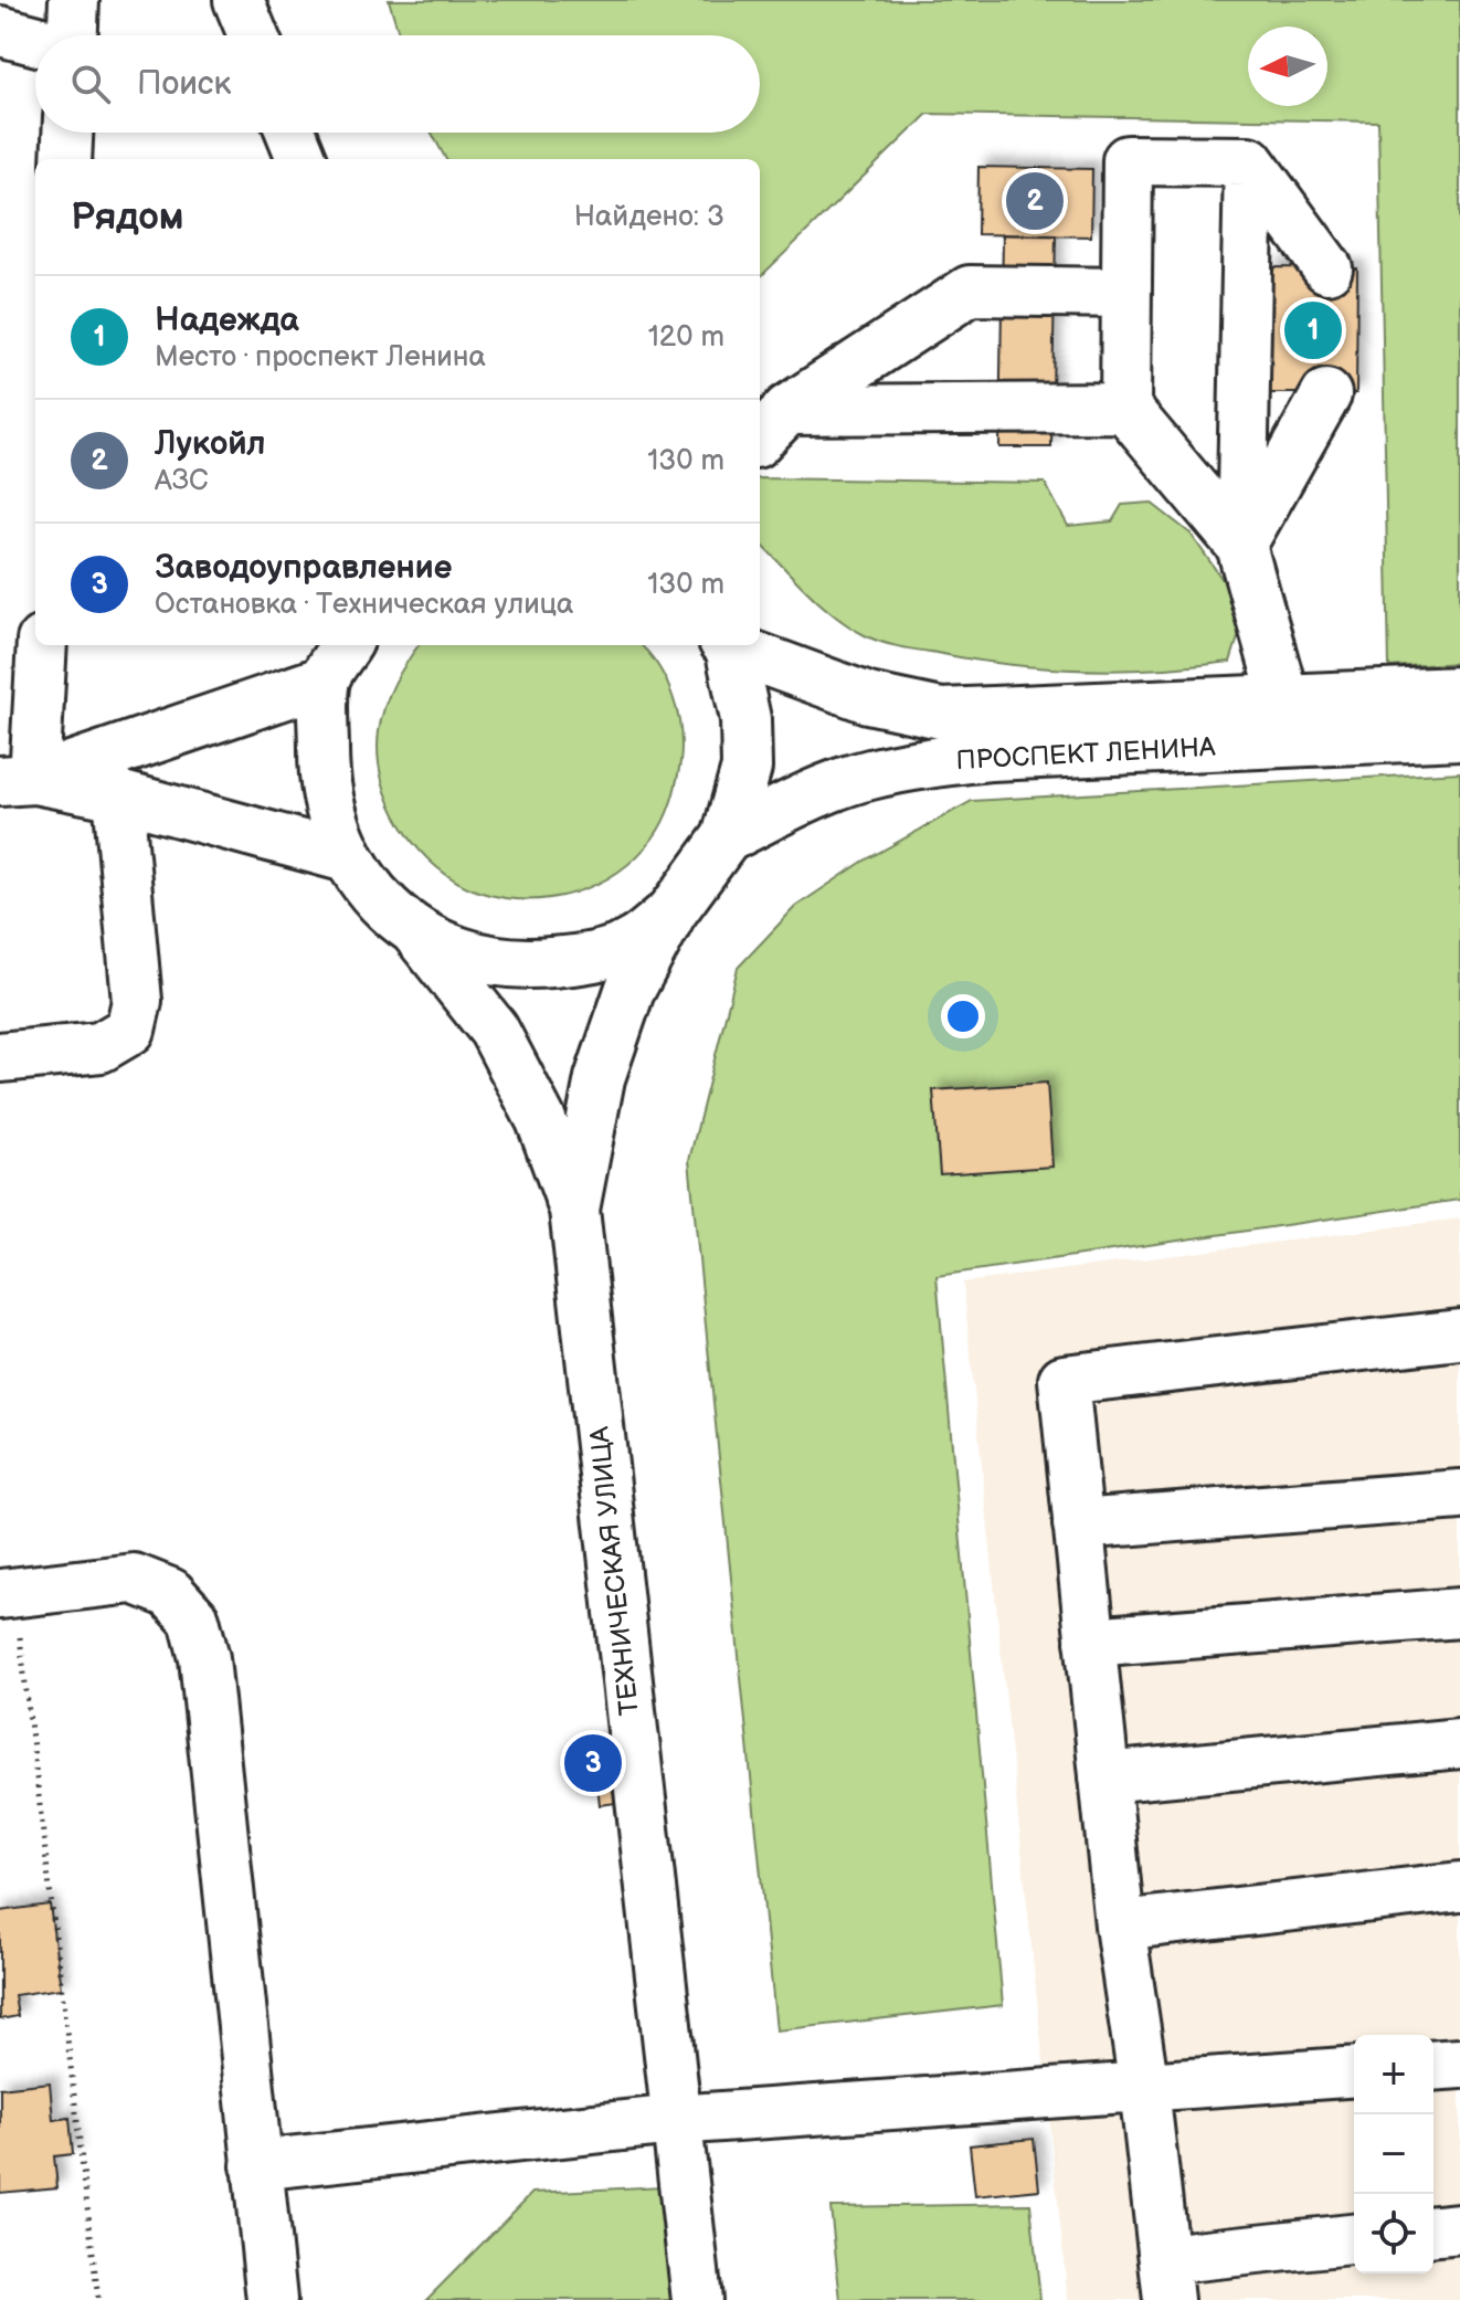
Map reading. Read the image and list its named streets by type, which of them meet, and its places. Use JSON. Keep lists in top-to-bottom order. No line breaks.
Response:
{"streets":{"main road":["ПРОСПЕКТ ЛЕНИНА","ТЕХНИЧЕСКАЯ УЛИЦА"]},"north":"left","page":{"search":"Поиск","heading":["Рядом","Найдено: 3"],"pins":["2","1","3"],"list":[{"mark":"1","name":"Надежда","note":"Место · проспект Ленина","value":"120 m"},{"mark":"2","name":"Лукойл","note":"АЗС","value":"130 m"},{"mark":"3","name":"Заводоуправление","note":"Остановка · Техническая улица","value":"130 m"}],"map_buttons":["+","−"]}}
